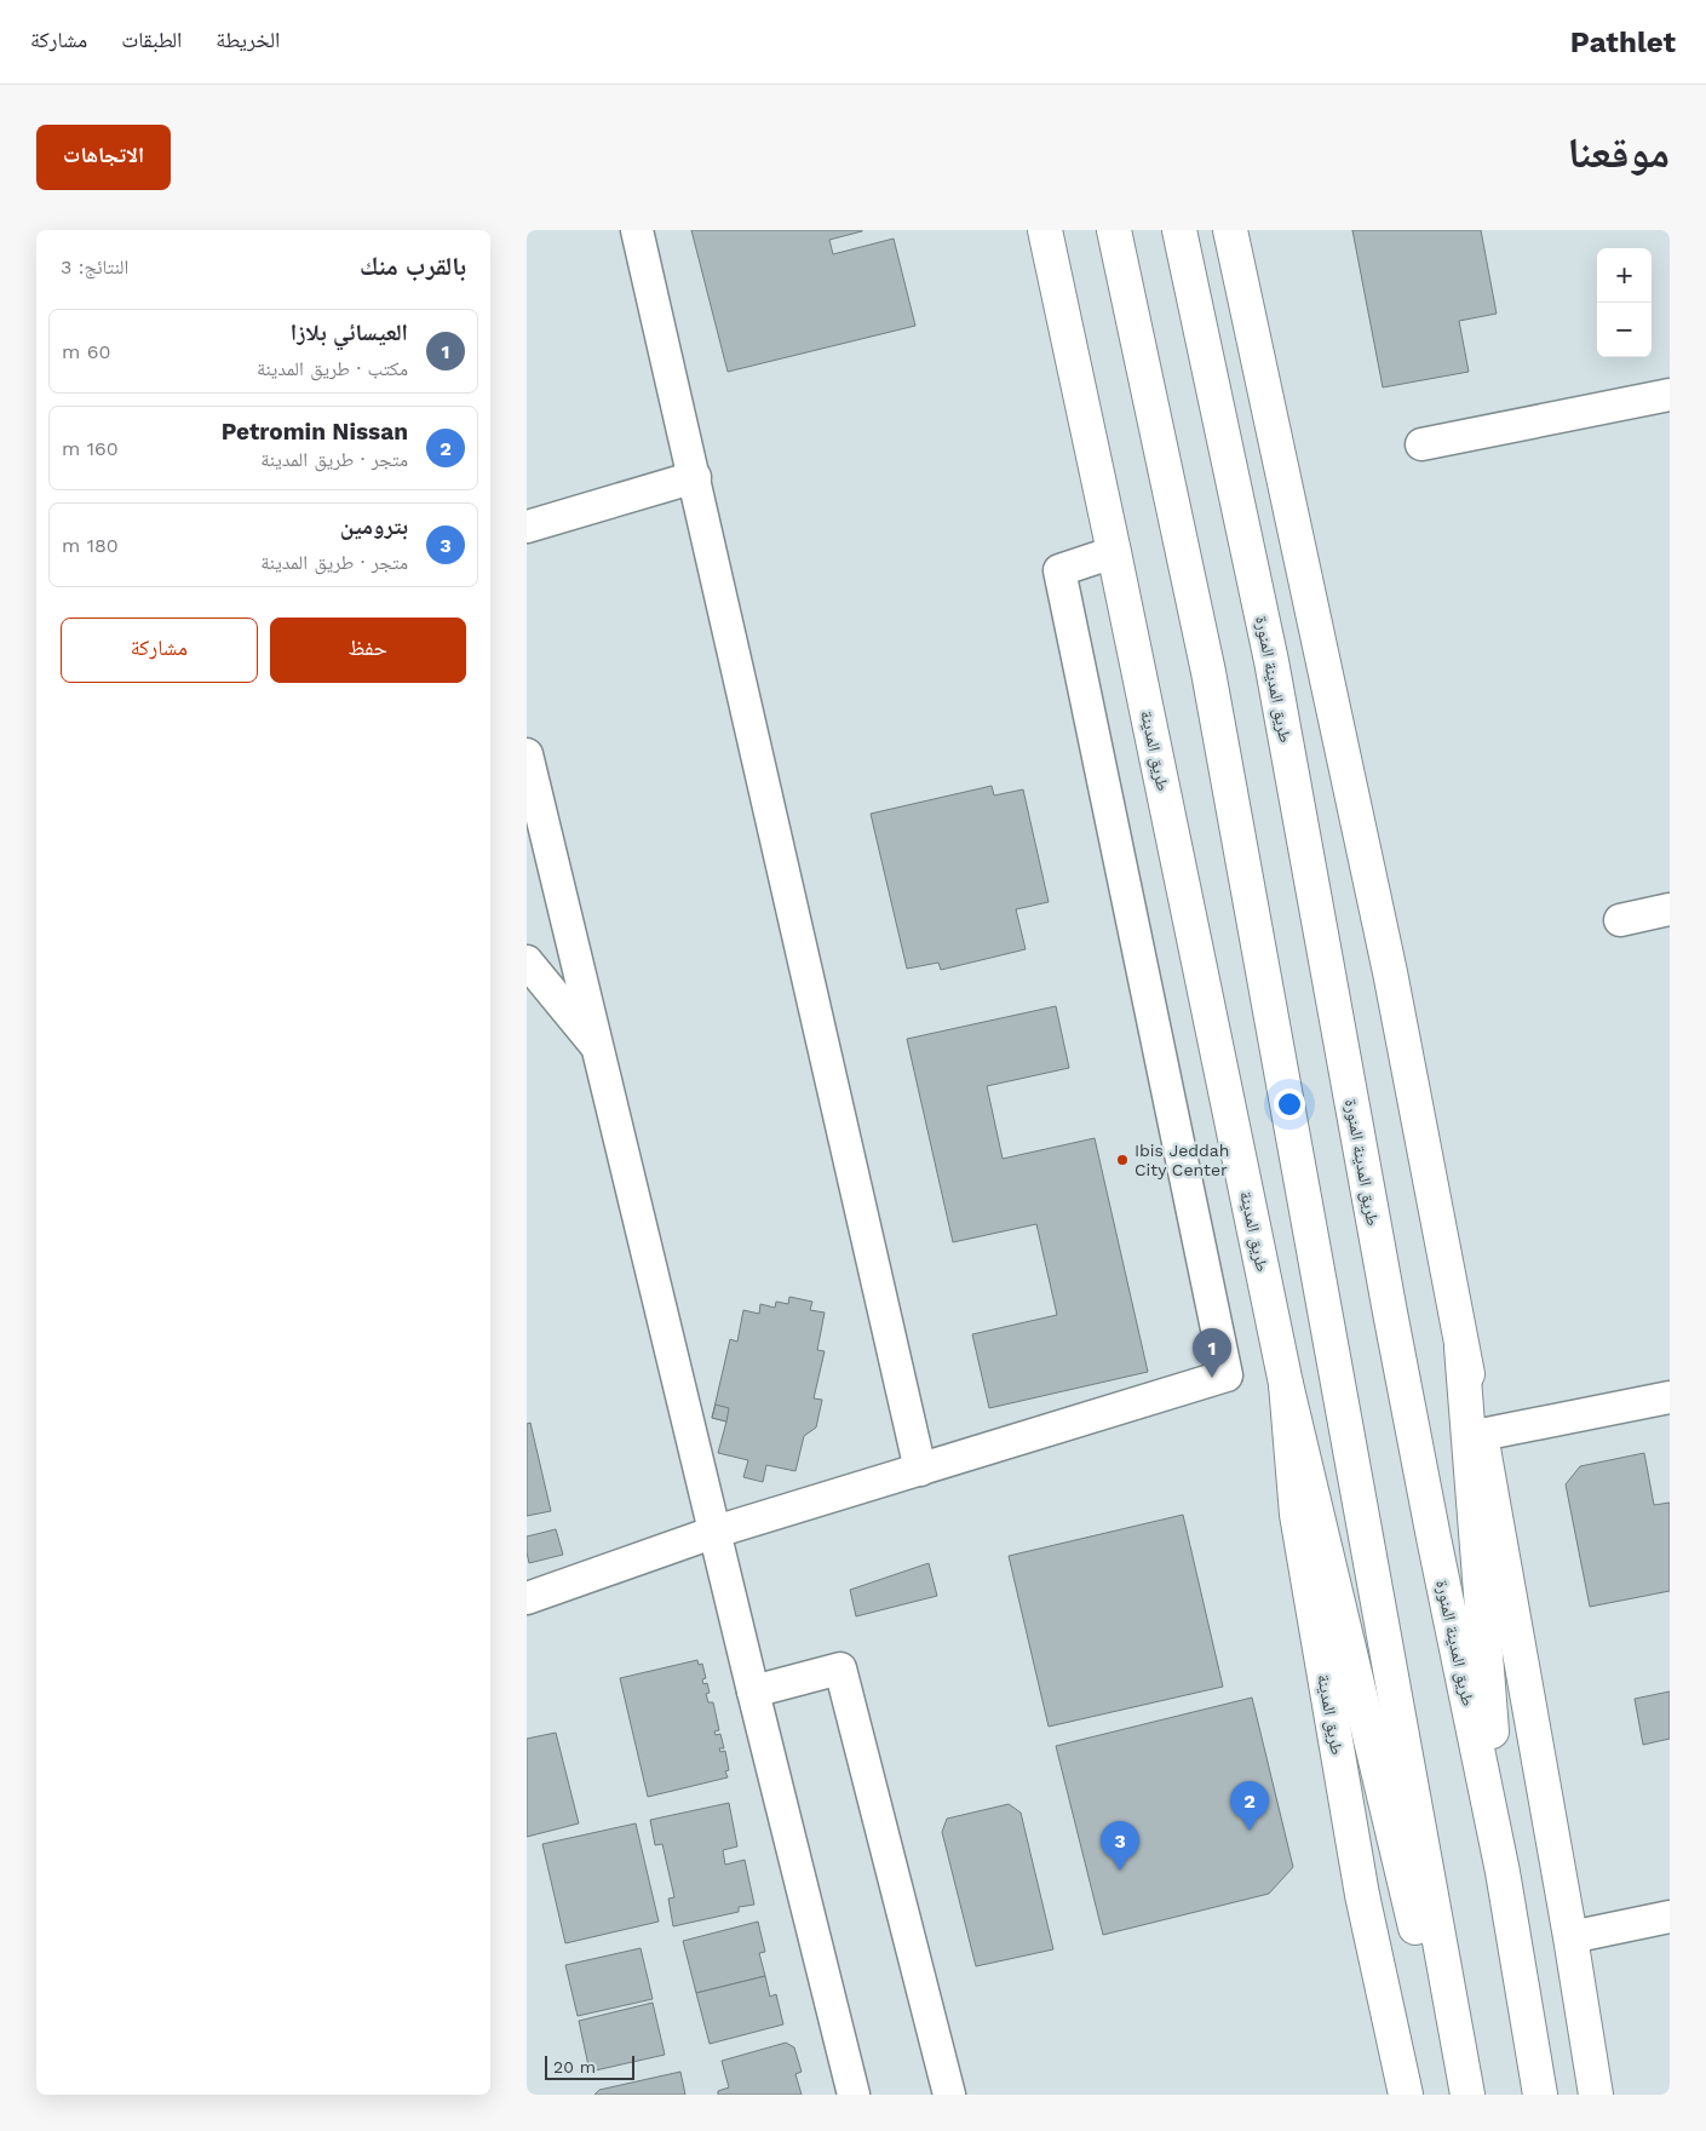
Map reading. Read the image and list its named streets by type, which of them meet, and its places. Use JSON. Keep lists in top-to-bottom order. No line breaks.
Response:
{"streets":{"main road":["طريق المدينة المنورة","طريق المدينة"]},"places":["Ibis Jeddah City Center"],"scale_bar":"20 m","page":{"header":"Pathlet","nav":["الخريطة","الطبقات","مشاركة"],"title":"موقعنا","buttons":["الاتجاهات",["حفظ","مشاركة"]],"heading":["بالقرب منك","النتائج: 3"],"map_buttons":["+","−"],"list":[{"mark":"1","name":"العيسائي بلازا","note":"مكتب · طريق المدينة","value":"60 m"},{"mark":"2","name":"Petromin Nissan","note":"متجر · طريق المدينة","value":"160 m"},{"mark":"3","name":"بترومين","note":"متجر · طريق المدينة","value":"180 m"}],"pins":["1","2","3"],"scale":"20 m"}}
